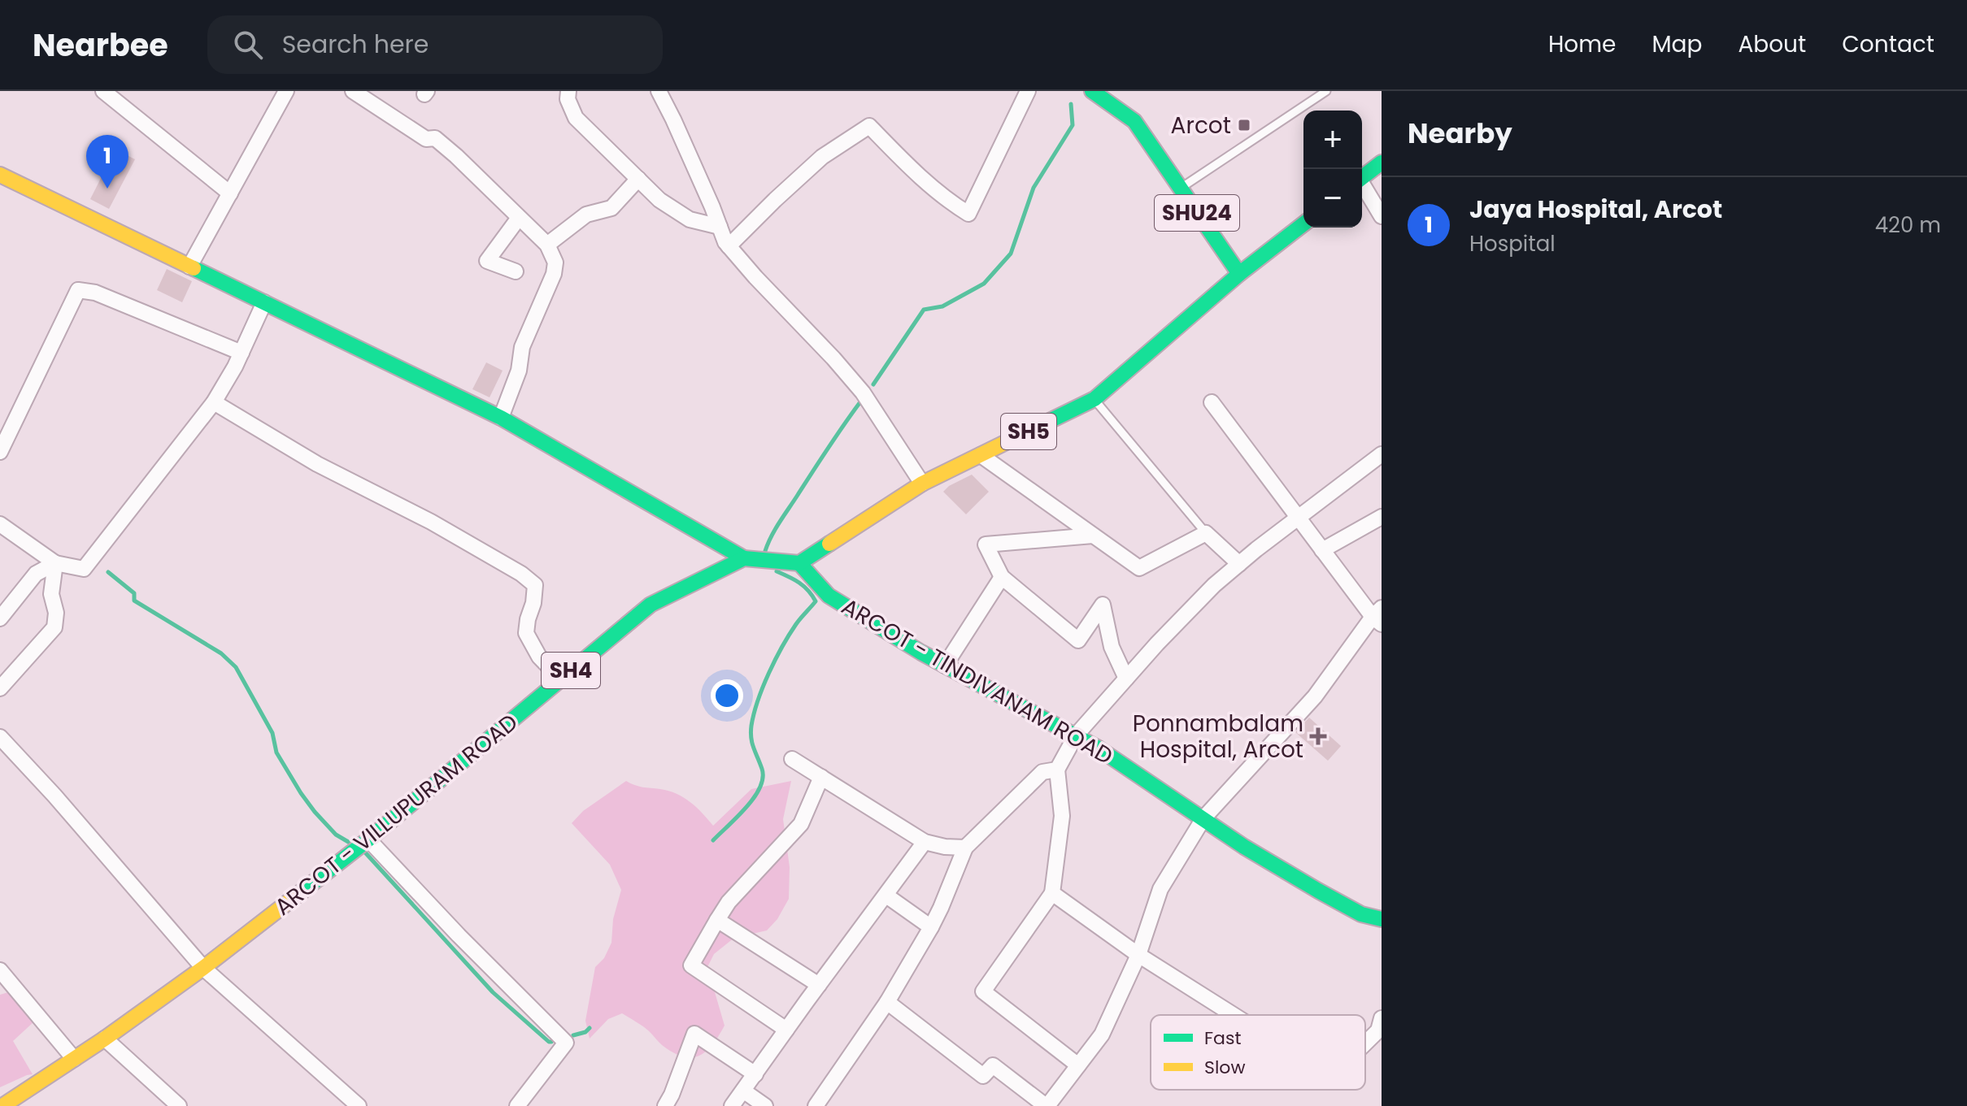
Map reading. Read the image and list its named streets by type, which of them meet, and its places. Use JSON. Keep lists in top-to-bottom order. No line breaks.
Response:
{"streets":{"main road":["SHU24","SH5","SH4","ARCOT - TINDIVANAM ROAD","ARCOT - VILLUPURAM ROAD"]},"crossings":[["SHU24","SH5"],["SH5","ARCOT - TINDIVANAM ROAD"]],"places":{"transit":["Arcot"],"health":["Ponnambalam Hospital, Arcot"]},"legend":["Fast","Slow"],"page":{"header":"Nearbee","search":"Search here","nav":["Home","Map","About","Contact"],"heading":"Nearby","map_buttons":["+","−"],"pins":"1","list":[{"mark":"1","name":"Jaya Hospital, Arcot","note":"Hospital","value":"420 m"}]}}
